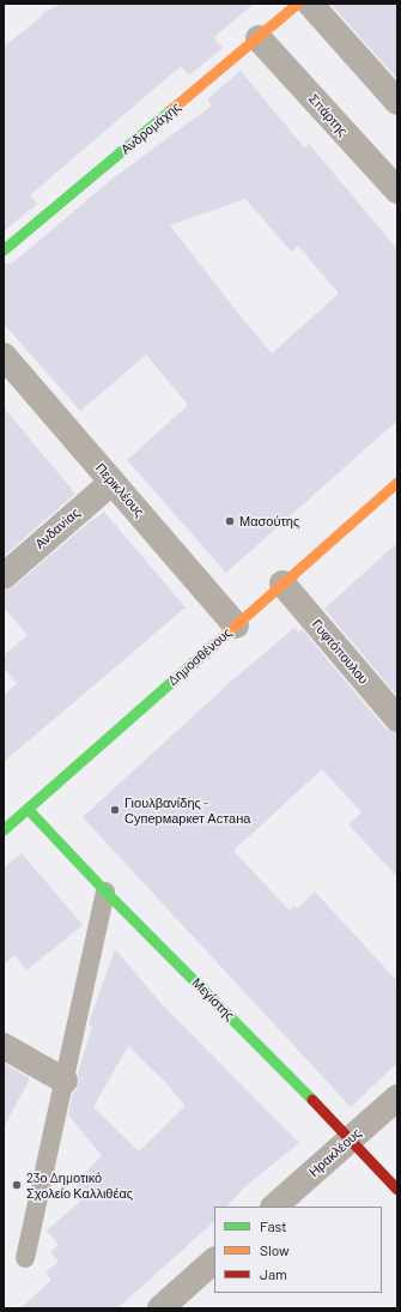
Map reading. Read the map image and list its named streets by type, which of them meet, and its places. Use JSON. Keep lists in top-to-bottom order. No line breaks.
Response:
{"streets":{"street":["Σπάρτης","Ανδρομάχης","Περικλέους","Ανδανiας","Γυφτόπουλου","Δημοσθένους","Μεγίστης","Ηρακλέους"]},"crossings":[["Σπάρτης","Ανδρομάχης"],["Περικλέους","Ανδανiας"],["Περικλέους","Δημοσθένους"],["Γυφτόπουλου","Δημοσθένους"],["Δημοσθένους","Μεγίστης"],["Μεγίστης","Ηρακλέους"]],"places":["Μασούτης","Γιουλβανίδης - Супермаркет Астана","23ο Δημοτικό Σχολείο Καλλιθέας"],"legend":["Fast","Slow","Jam"]}
